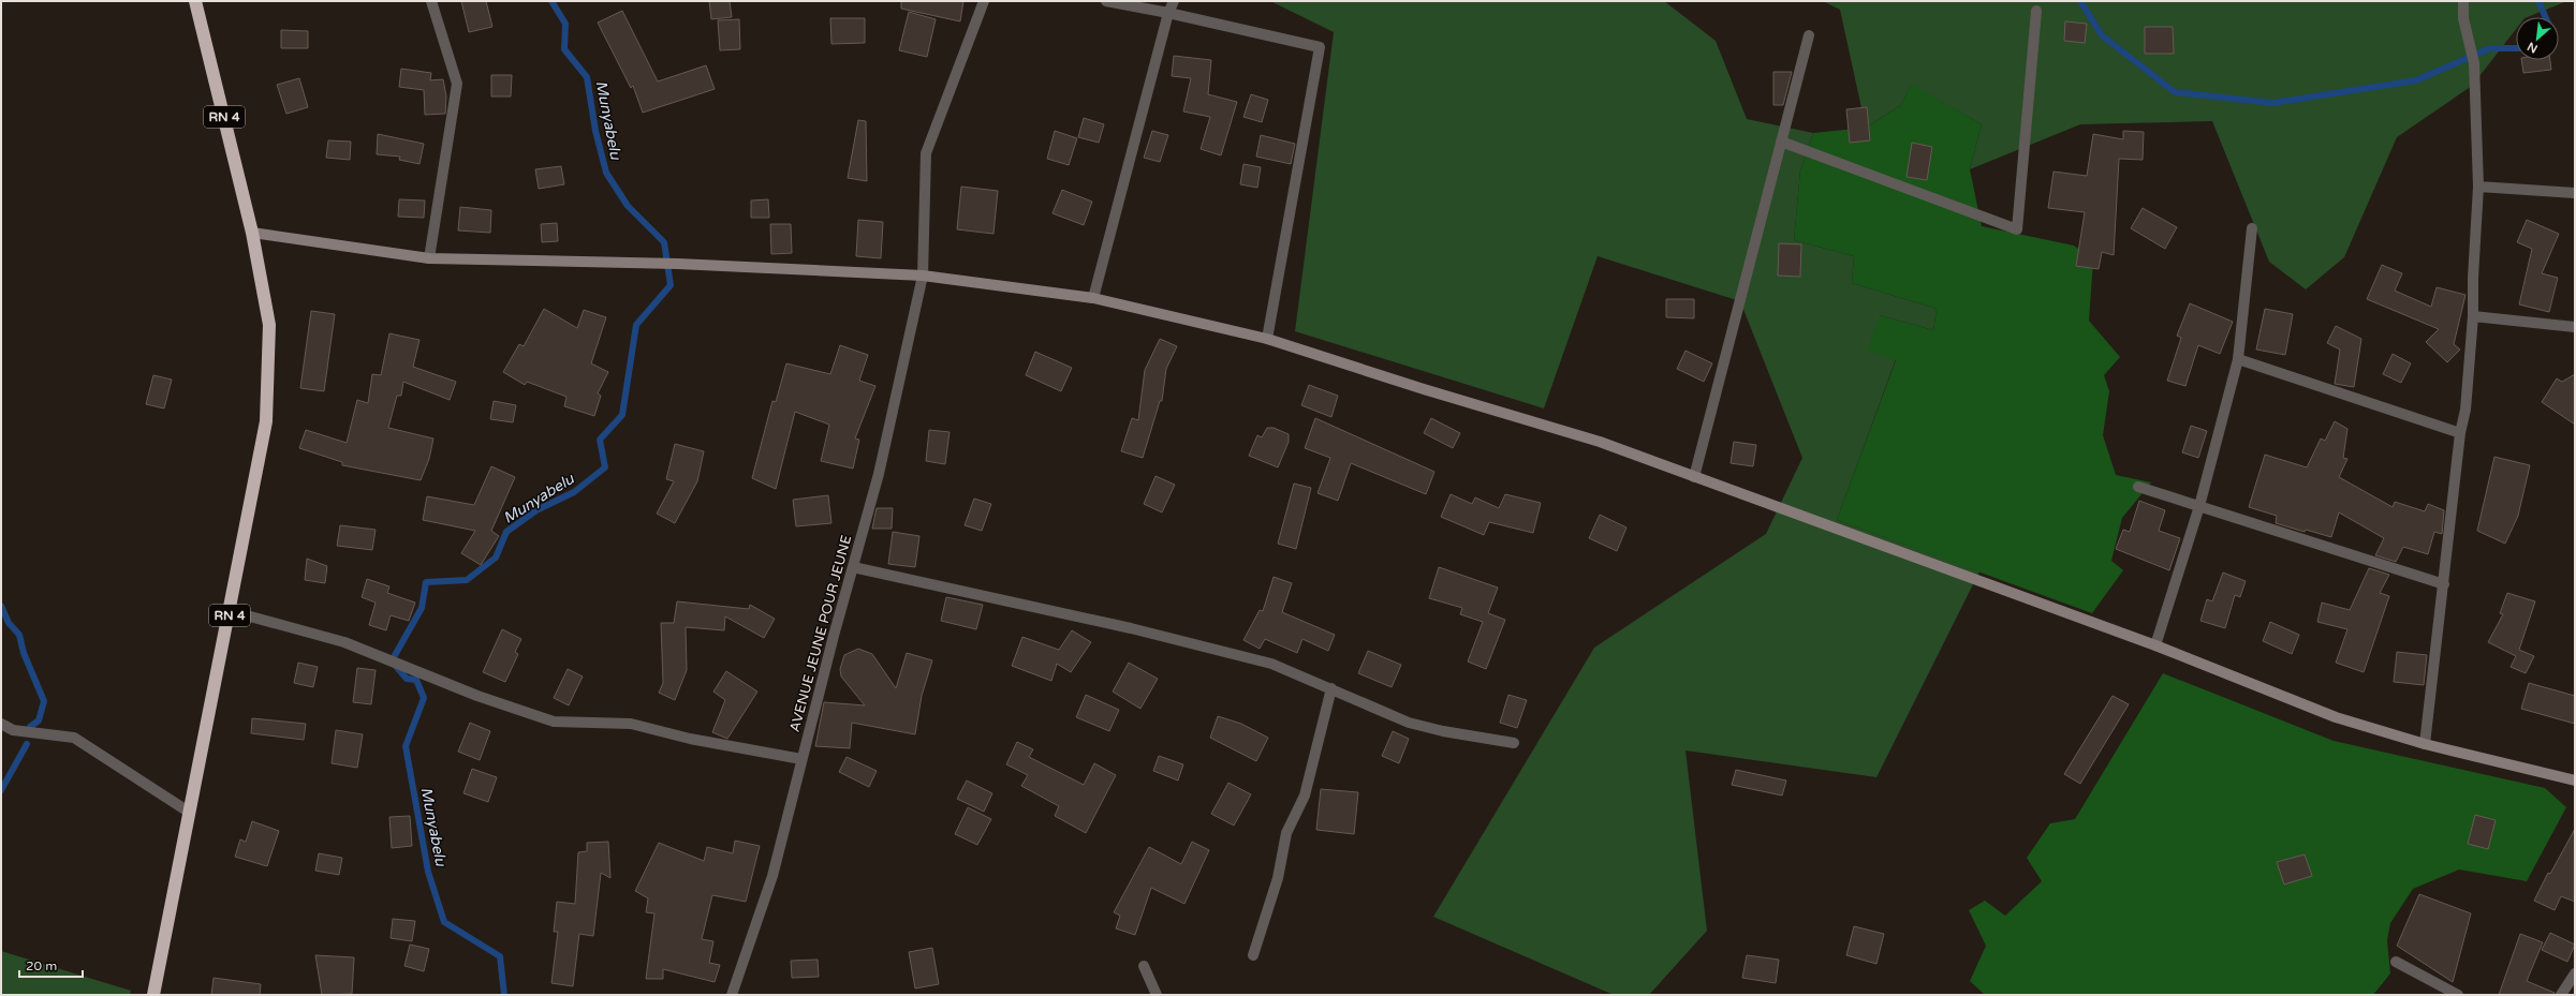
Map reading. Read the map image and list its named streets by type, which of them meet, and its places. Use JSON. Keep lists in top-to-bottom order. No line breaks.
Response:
{"streets":{"highway":["RN 4"],"street":["AVENUE JEUNE POUR JEUNE"]},"water":["Munyabelu"],"scale_bar":"20 m","north":"bottom left"}
